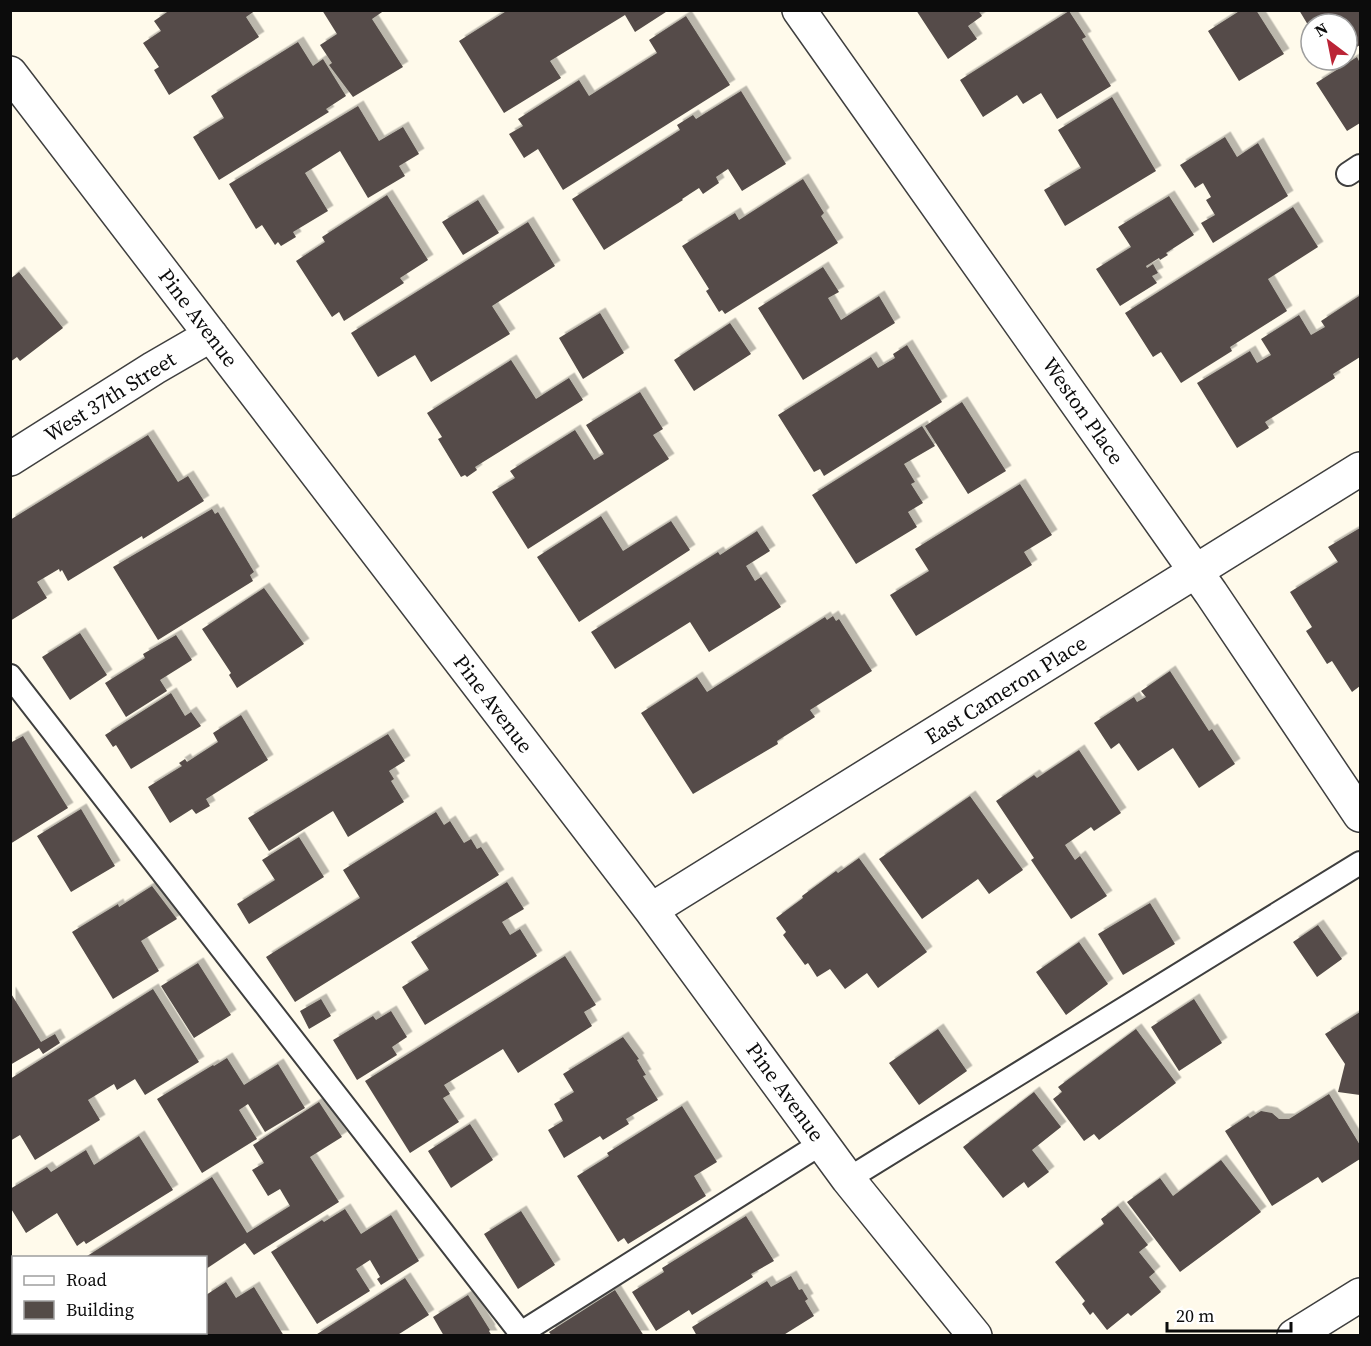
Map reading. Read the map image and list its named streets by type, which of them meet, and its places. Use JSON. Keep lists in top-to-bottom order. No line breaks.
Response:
{"streets":{"street":["Pine Avenue","West 37th Street","Weston Place","East Cameron Place"]},"crossings":[["Pine Avenue","West 37th Street"],["Pine Avenue","East Cameron Place"],["Weston Place","East Cameron Place"]],"legend":["Road","Building"],"scale_bar":"20 m","north":"top left"}
